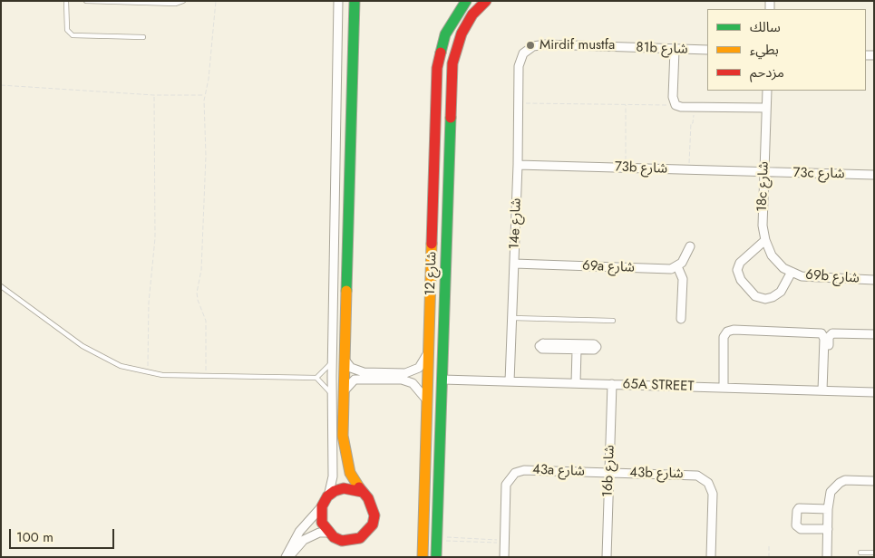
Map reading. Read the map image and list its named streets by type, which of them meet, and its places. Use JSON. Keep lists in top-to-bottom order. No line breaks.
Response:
{"streets":{"street":["81b شارع","73b شارع","73c شارع","18c شارع","14e شارع","69a شارع","شارع 12","69b شارع","65A STREET","43a شارع","16b شارع","43b شارع"]},"crossings":[["81b شارع","14e شارع"],["73b شارع","73c شارع"],["73b شارع","18c شارع"],["73b شارع","14e شارع"],["73c شارع","18c شارع"],["18c شارع","69b شارع"],["14e شارع","69a شارع"],["14e شارع","65A STREET"],["شارع 12","65A STREET"],["65A STREET","16b شارع"],["43a شارع","16b شارع"],["43a شارع","43b شارع"],["16b شارع","43b شارع"]],"places":["Mirdif mustfa"],"legend":["سالك","بطيء","مزدحم"],"scale_bar":"100 m"}
